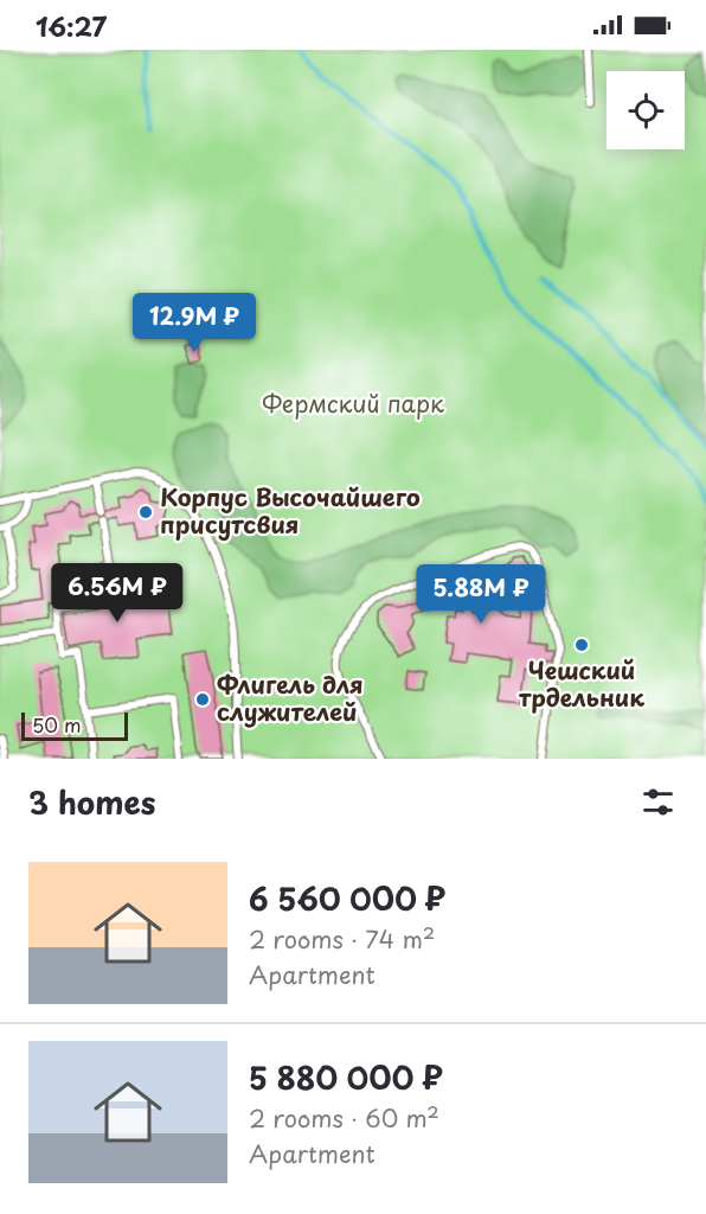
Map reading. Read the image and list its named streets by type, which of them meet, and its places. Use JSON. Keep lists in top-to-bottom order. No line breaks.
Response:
{"parks":["Фермский парк"],"places":["Корпус Высочайшего присутсвия","Чешский трдельник","Флигель для служителей"],"scale_bar":"50 m","page":{"status":"16:27","price":["12.9M ₽","6.56M ₽","5.88M ₽"],"scale":"50 m","heading":"3 homes","list":[{"name":"6 560 000 ₽","note":"2 rooms · 74 m² · Apartment"},{"name":"5 880 000 ₽","note":"2 rooms · 60 m² · Apartment"}]}}
